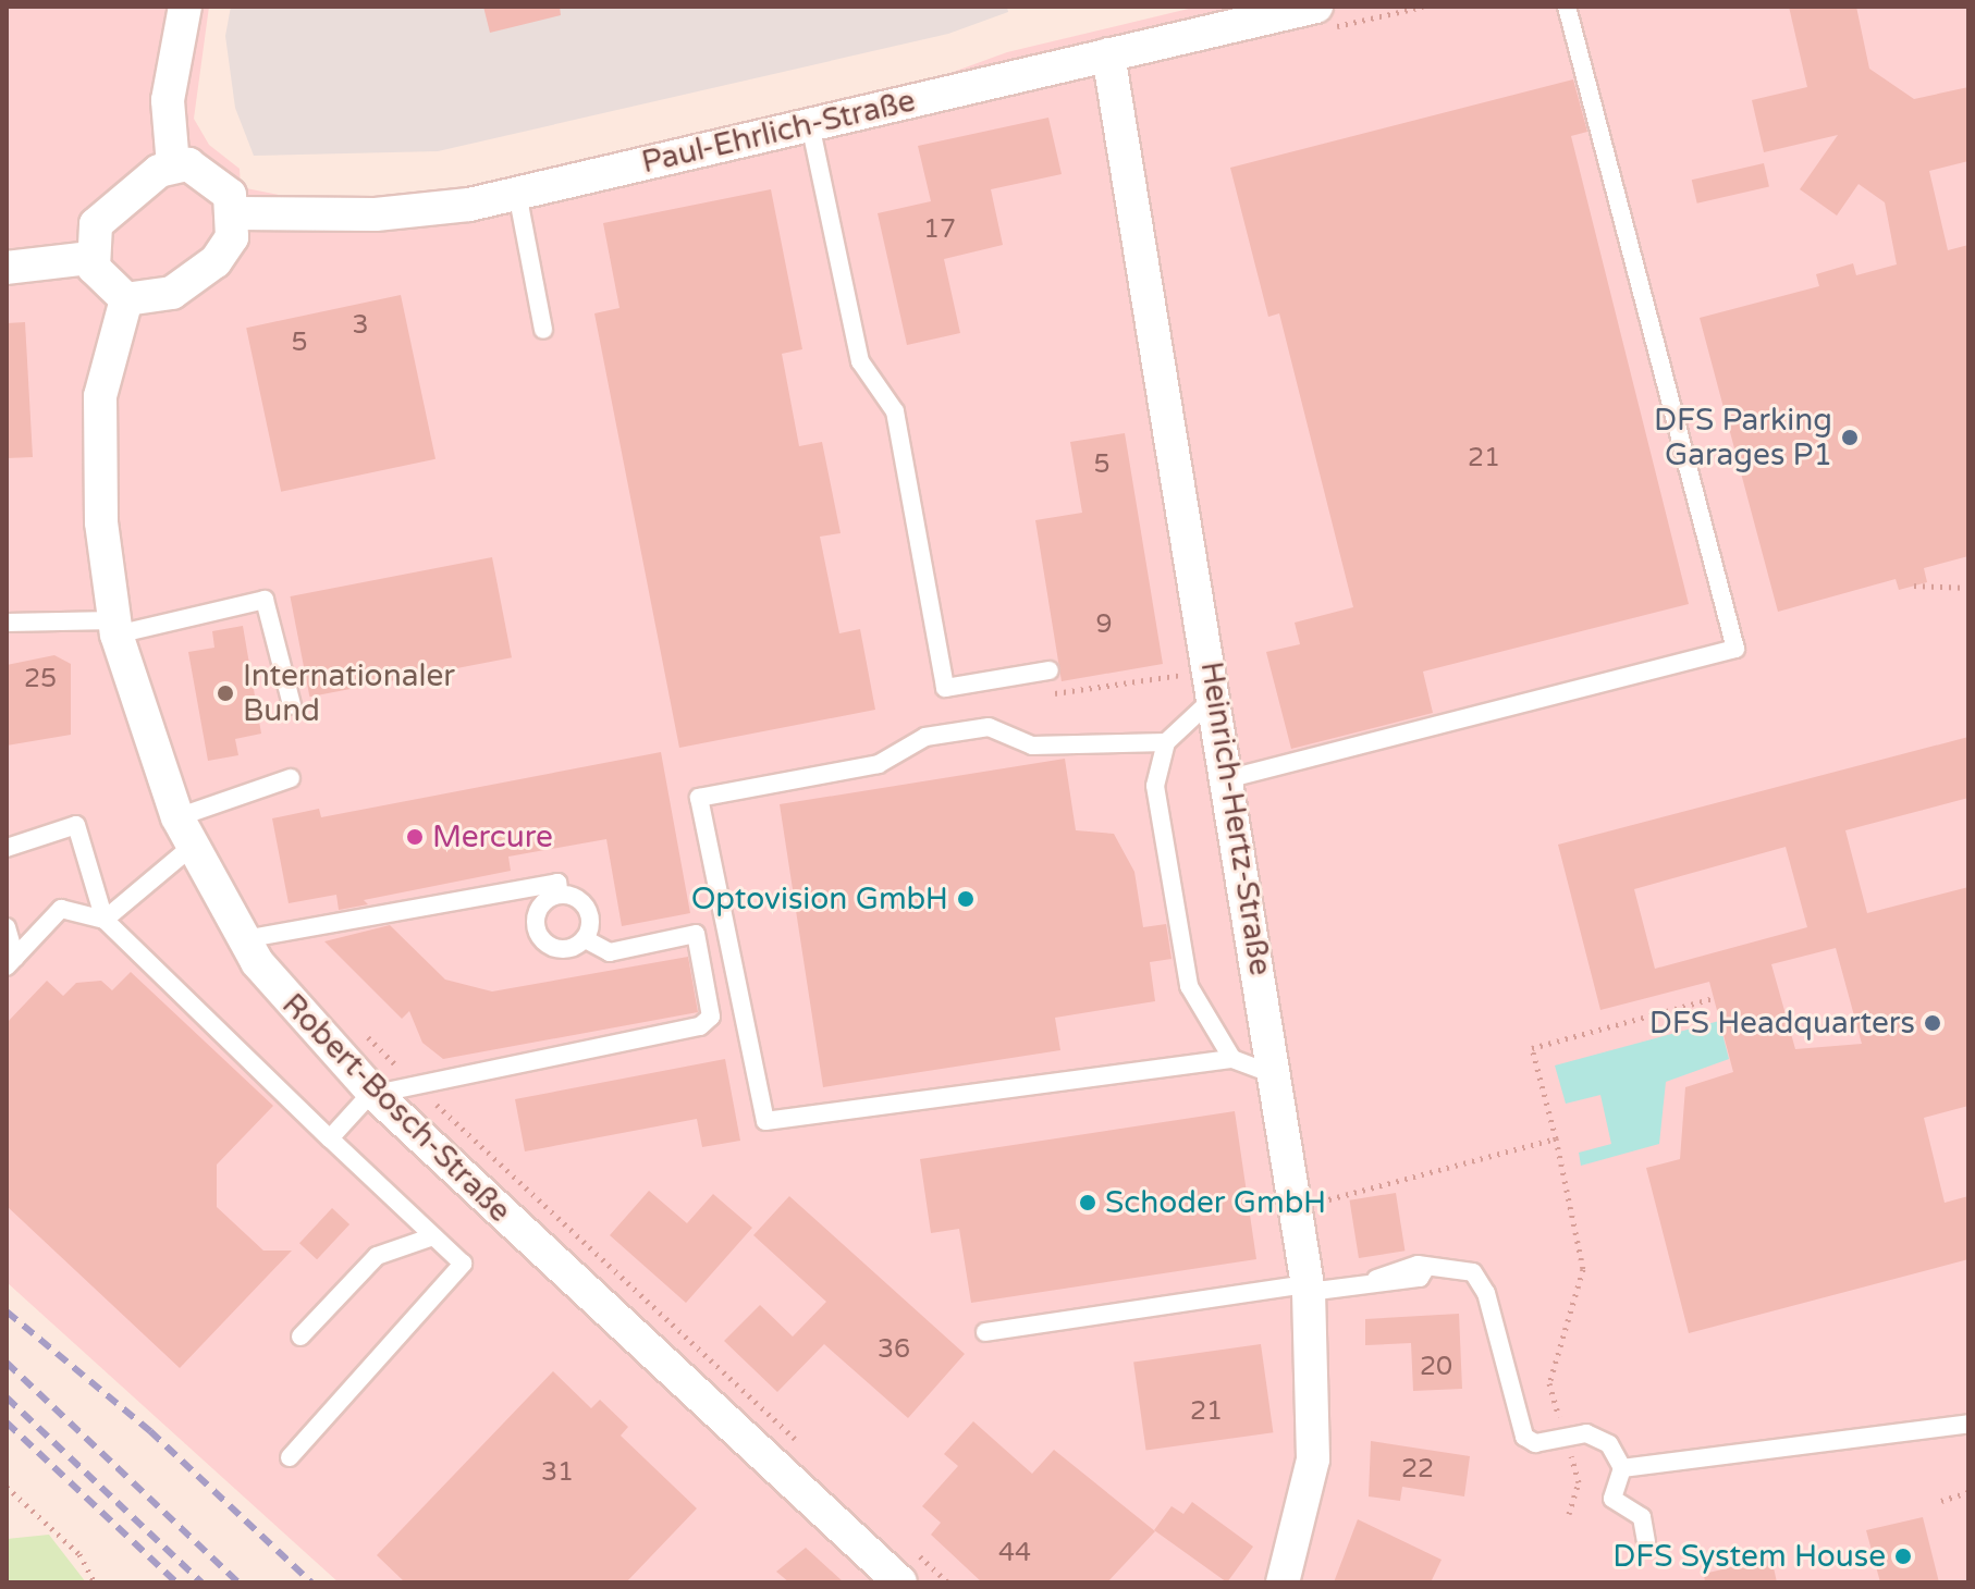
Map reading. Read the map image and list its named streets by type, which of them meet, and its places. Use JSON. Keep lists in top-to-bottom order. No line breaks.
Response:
{"streets":{"street":["Paul-Ehrlich-Straße","Heinrich-Hertz-Straße","Robert-Bosch-Straße"]},"crossings":[["Paul-Ehrlich-Straße","Heinrich-Hertz-Straße"],["Paul-Ehrlich-Straße","Robert-Bosch-Straße"]],"places":["DFS Parking Garages P1","Internationaler Bund","Mercure","Optovision GmbH","DFS Headquarters","Schoder GmbH","DFS System House"],"house_numbers":["17","3","5","21","5","9","25","36","20","21","22","31","44"]}
